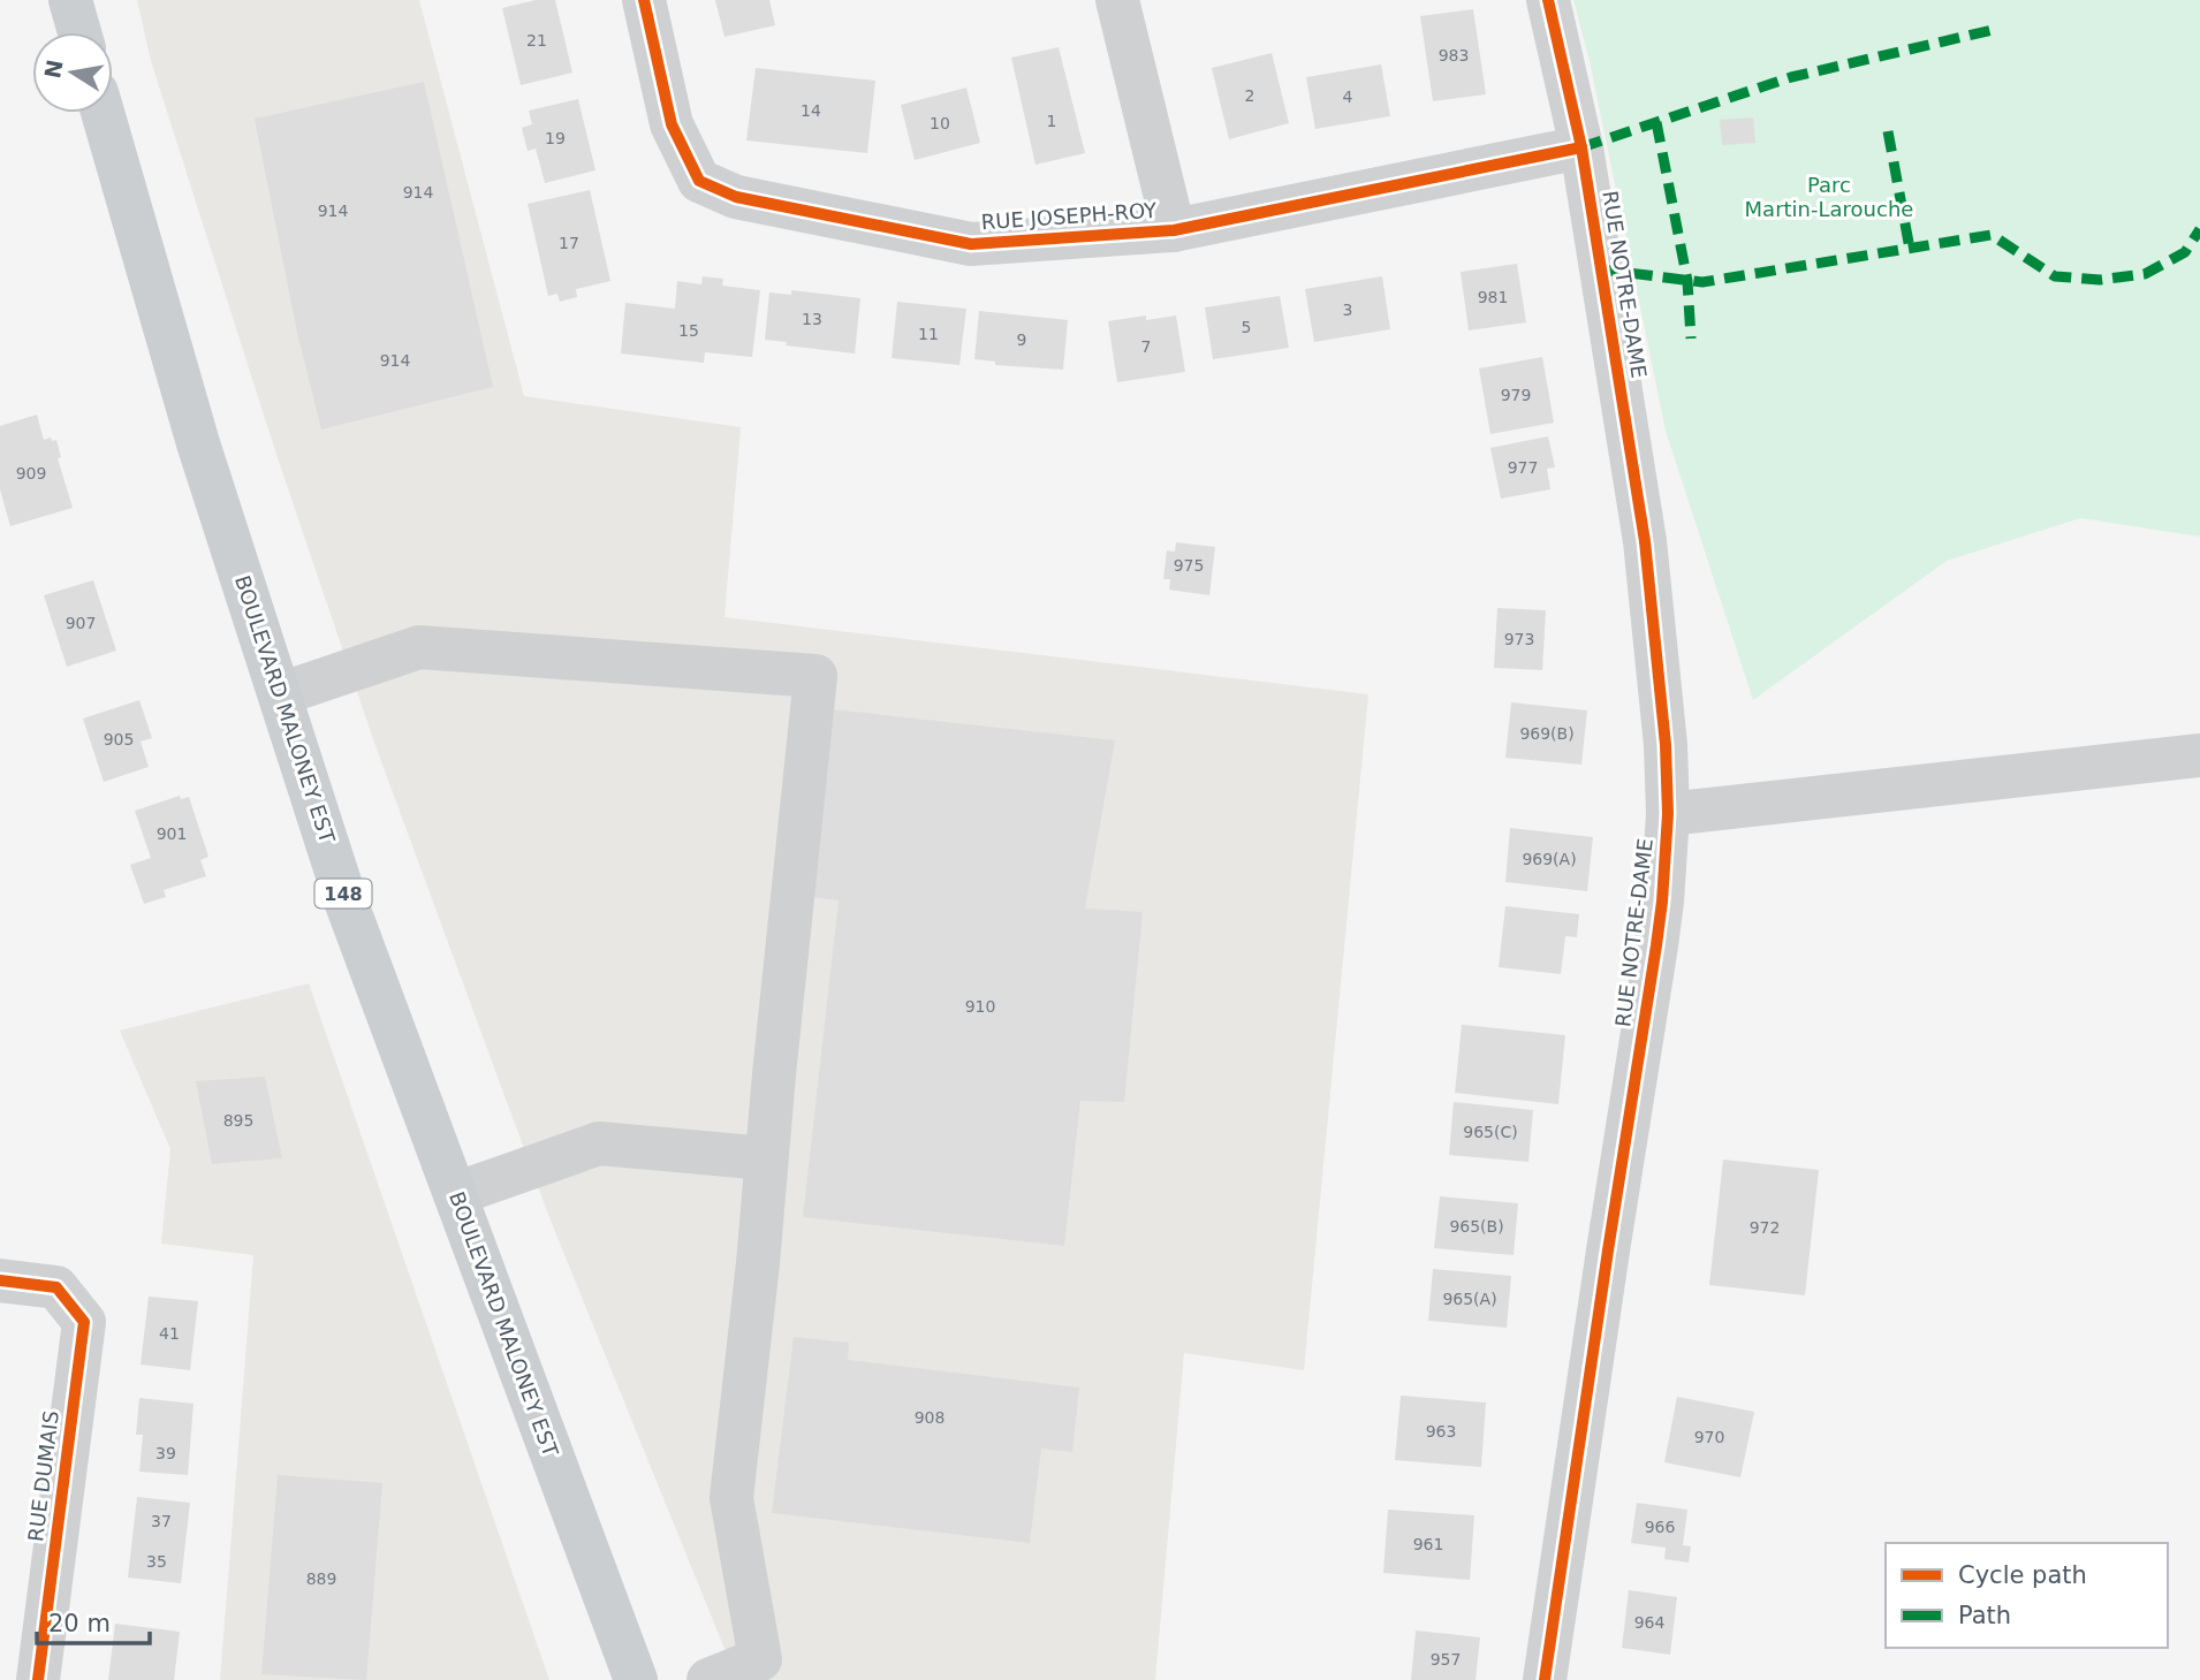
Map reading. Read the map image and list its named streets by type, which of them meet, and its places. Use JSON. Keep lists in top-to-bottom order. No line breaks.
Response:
{"streets":{"main road":["BOULEVARD MALONEY EST","148"],"street":["RUE JOSEPH-ROY","RUE NOTRE-DAME","RUE DUMAIS"]},"crossings":[["RUE JOSEPH-ROY","RUE NOTRE-DAME"]],"parks":["Parc Martin-Larouche"],"house_numbers":["21","983","2","4","14","1","10","19","914","914","17","981","3","13","5","15","11","9","7","914","979","977","909","975","907","973","969(B)","905","901","969(A)","910","895","965(C)","965(B)","972","965(A)","41","908","963","970","39","37","966","961","35","889","964","957"],"legend":["Cycle path","Path"],"scale_bar":"20 m","north":"left"}
